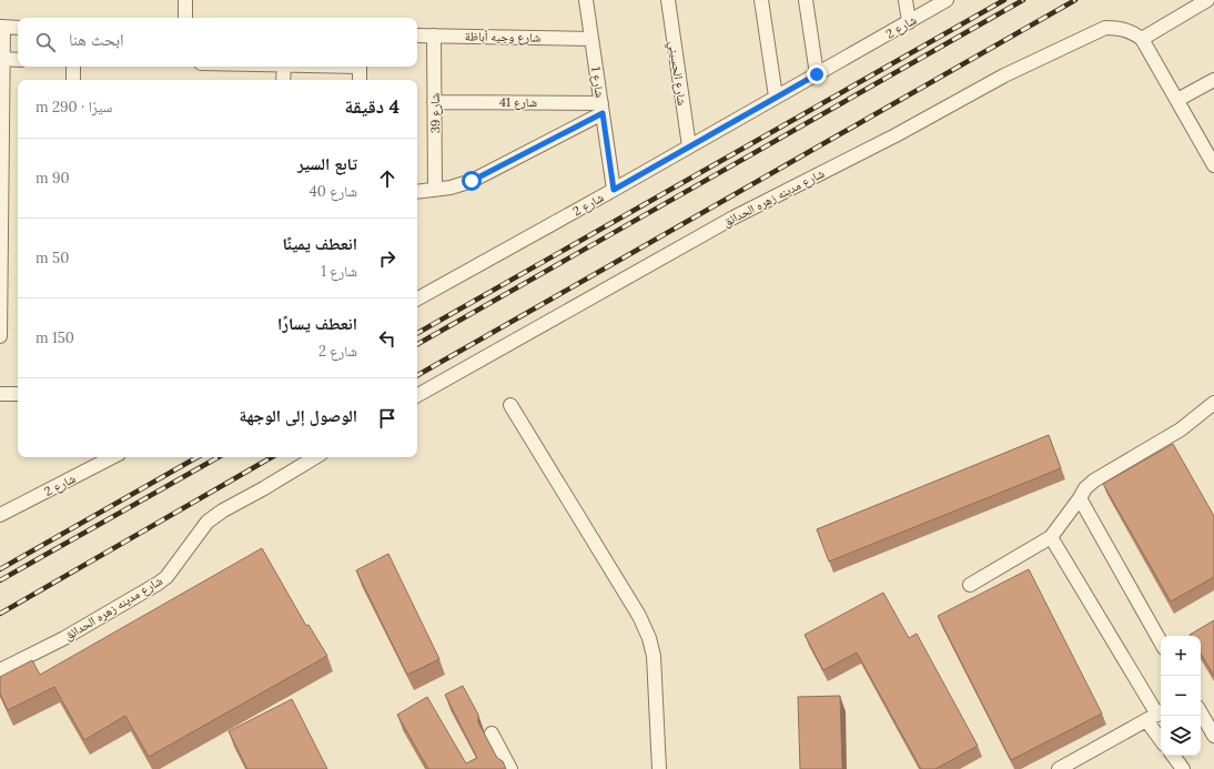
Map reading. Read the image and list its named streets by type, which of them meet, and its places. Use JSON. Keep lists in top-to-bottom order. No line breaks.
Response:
{"streets":{"street":["شارع 2","شارع وجيه أباظة","شارع الحسيني","شارع 1","شارع 41","شارع 39","شارع مدينه زهره الحدائق"]},"crossings":[["شارع 2","شارع الحسيني"],["شارع 2","شارع 1"],["شارع وجيه أباظة","شارع 1"],["شارع وجيه أباظة","شارع 39"],["شارع 1","شارع 41"],["شارع 41","شارع 39"]],"page":{"search":"ابحث هنا","heading":["4 دقيقة","سيرًا · 290 m"],"list":[["تابع السير","شارع 40","90 m"],["انعطف يمينًا","شارع 1","50 m"],["انعطف يسارًا","شارع 2","150 m"],"الوصول إلى الوجهة"],"map_buttons":["+","−"]}}
